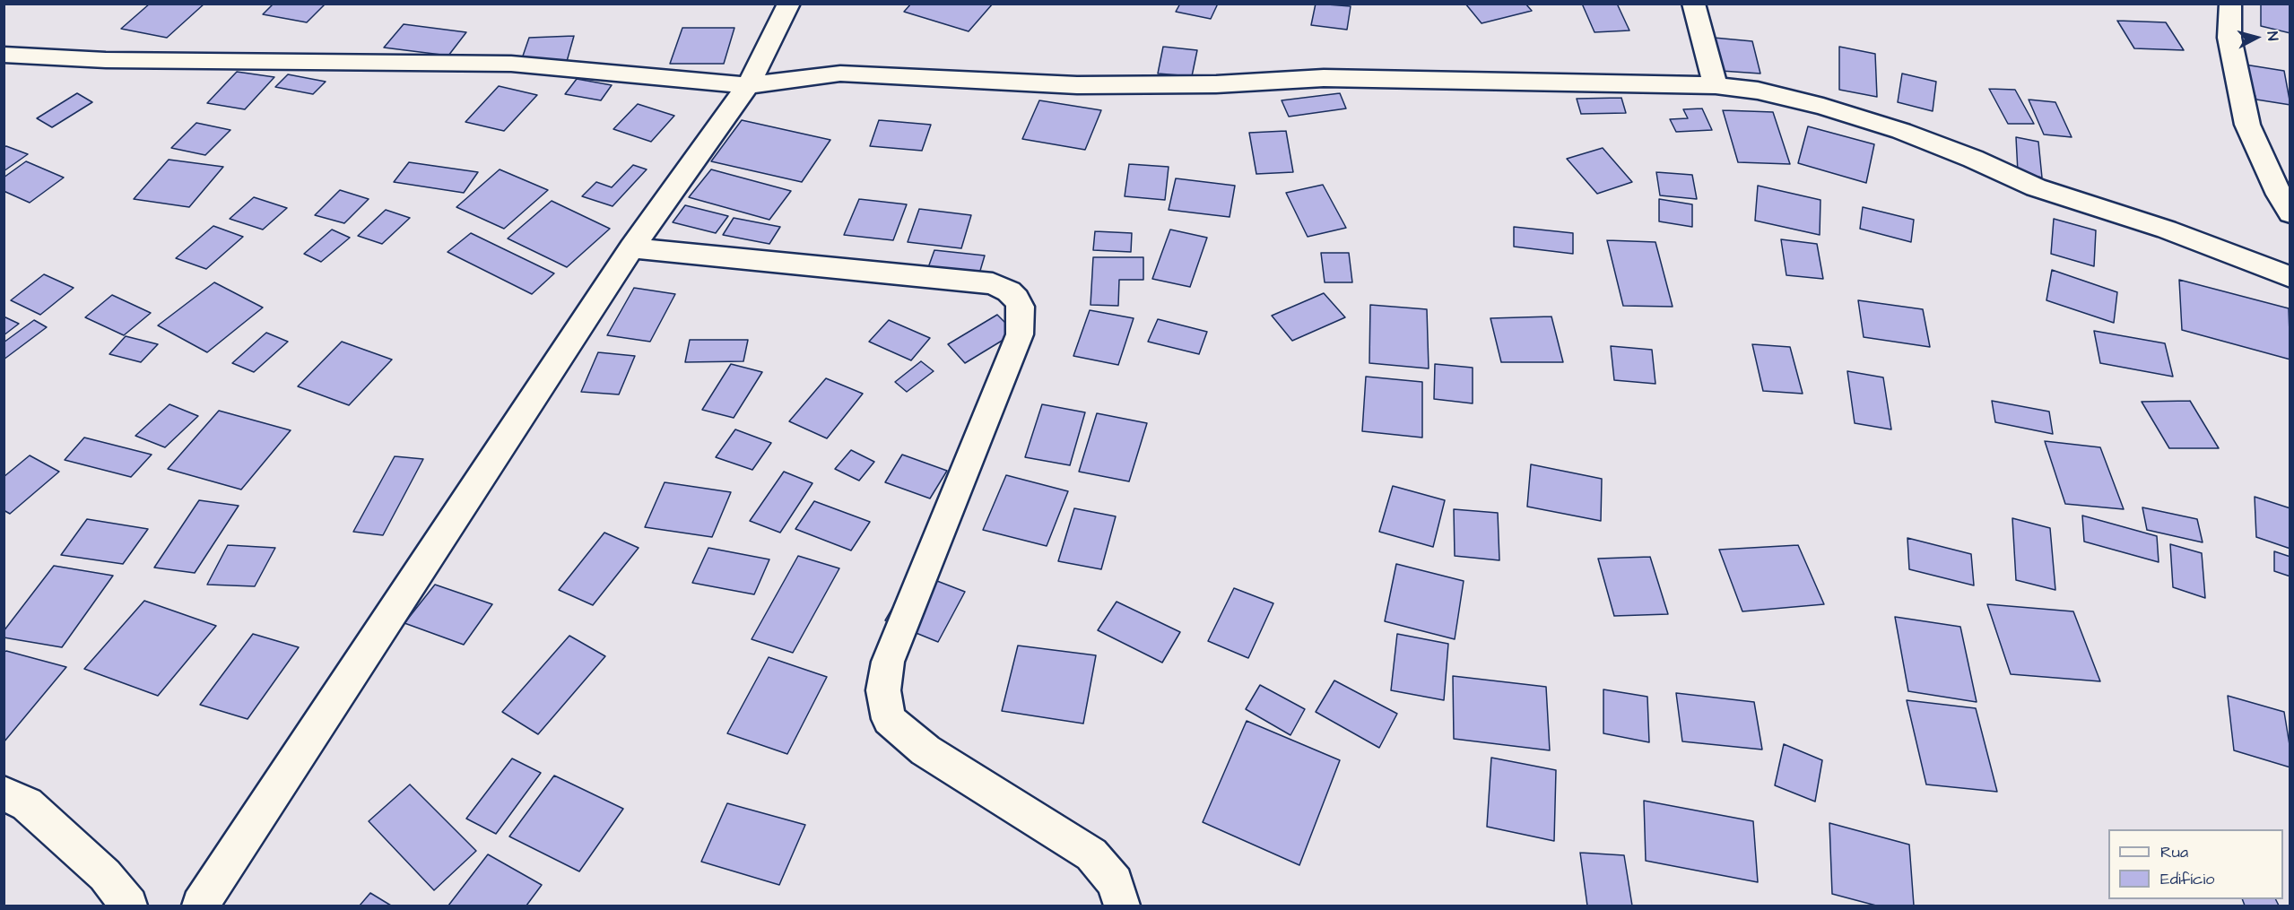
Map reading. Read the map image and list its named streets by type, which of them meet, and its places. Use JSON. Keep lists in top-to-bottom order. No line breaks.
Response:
{"legend":["Rua","Edifício"],"north":"right"}
